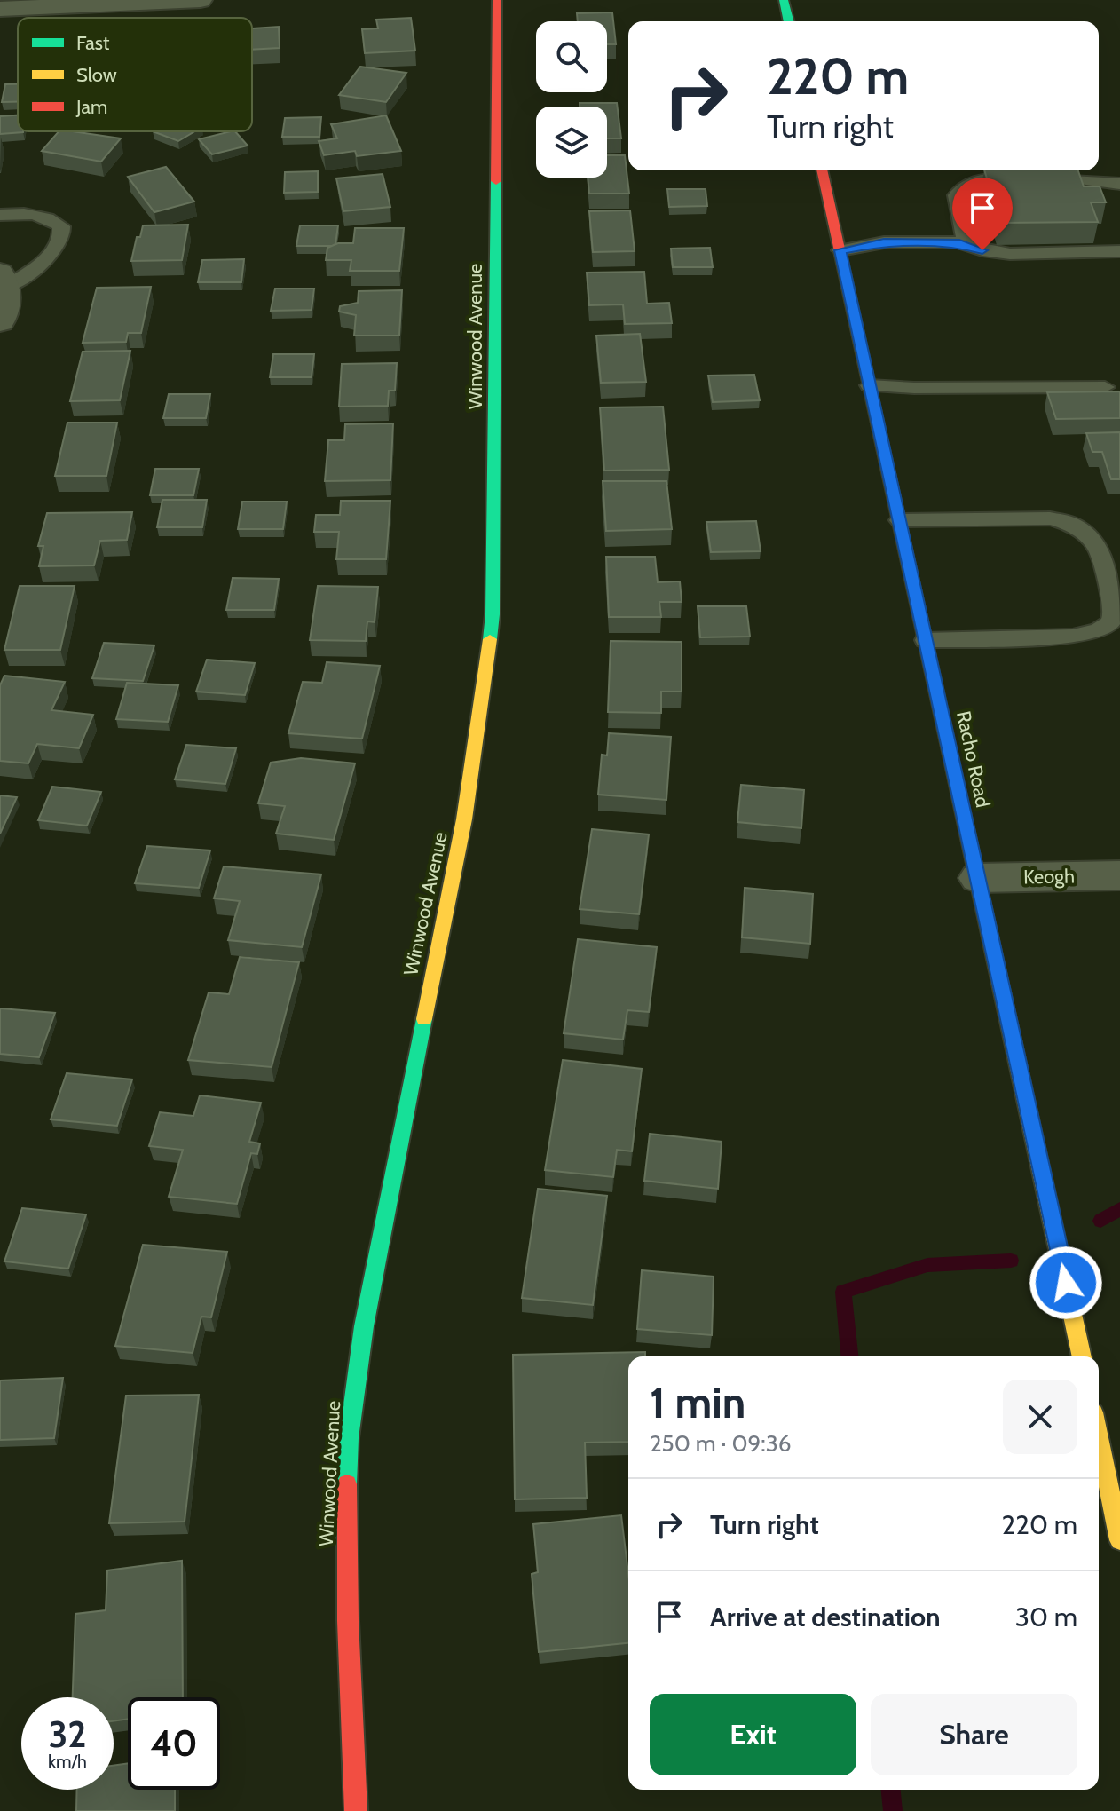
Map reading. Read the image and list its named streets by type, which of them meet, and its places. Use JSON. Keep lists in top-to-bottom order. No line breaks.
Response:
{"streets":{"street":["Winwood Avenue","Racho Road","Keogh"]},"crossings":[["Racho Road","Keogh"]],"legend":["Fast","Slow","Jam"],"page":{"turn":["220 m","Turn right"],"heading":["1 min","250 m · 09:36"],"list":[{"name":"Turn right","value":"220 m"},{"name":"Arrive at destination","value":"30 m"}],"buttons":["Exit","Share"],"speed":"32 km/h","limit":"40"}}
